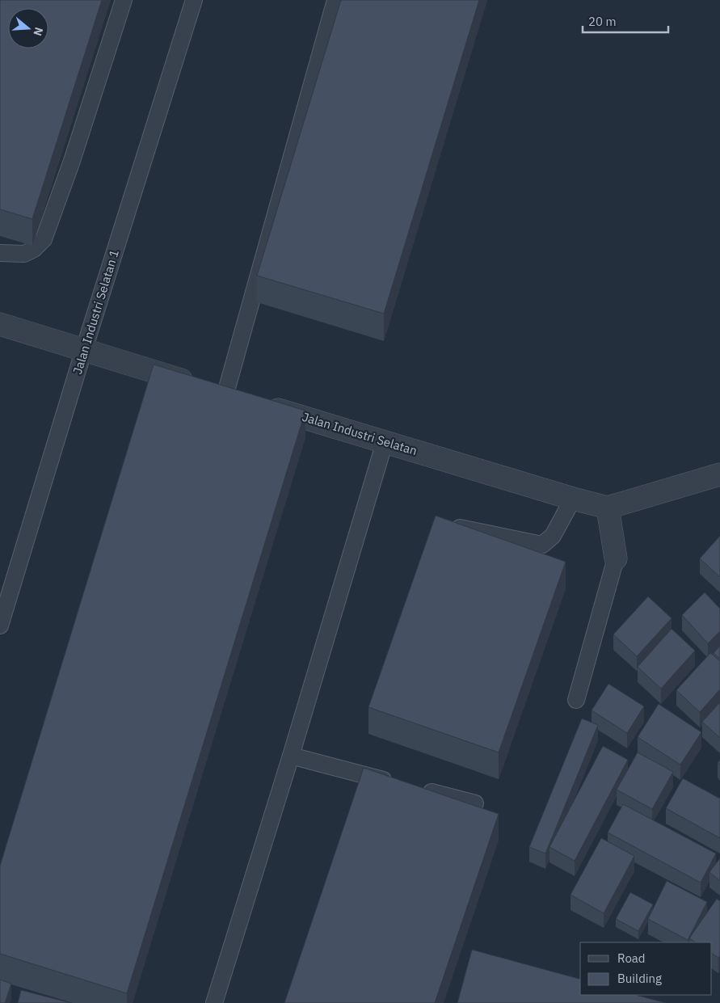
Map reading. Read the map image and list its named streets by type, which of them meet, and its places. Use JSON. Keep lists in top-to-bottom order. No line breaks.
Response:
{"streets":{"street":["Jalan Industri Selatan"],"lane":["Jalan Industri Selatan 1"]},"crossings":[["Jalan Industri Selatan 1","Jalan Industri Selatan"]],"legend":["Road","Building"],"scale_bar":"20 m","north":"right"}
